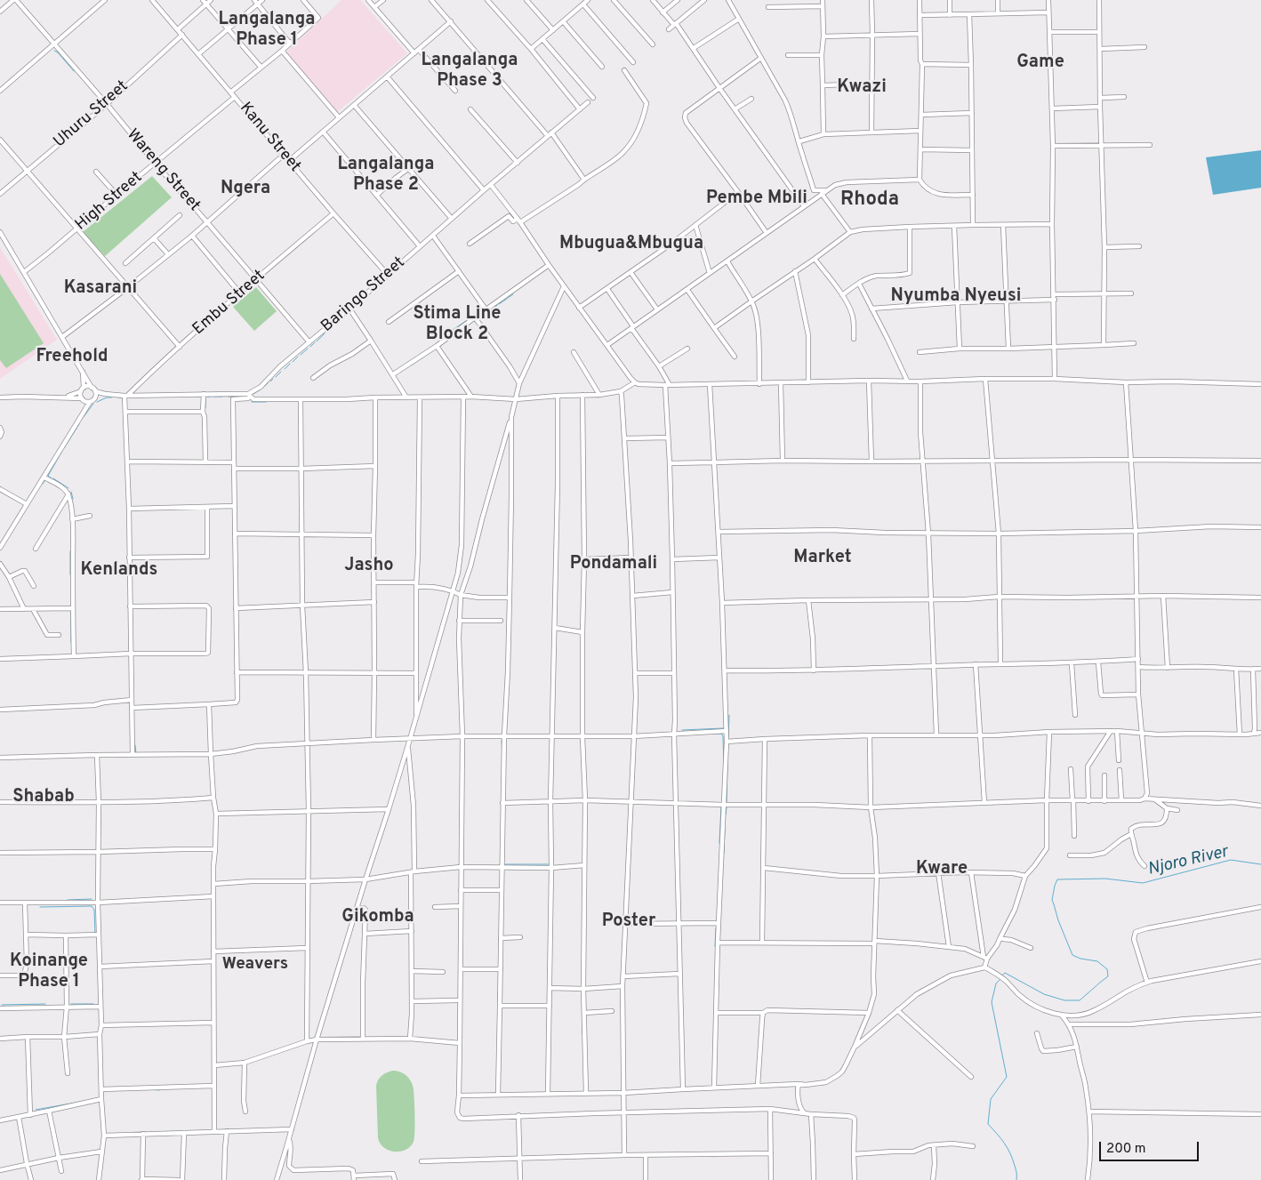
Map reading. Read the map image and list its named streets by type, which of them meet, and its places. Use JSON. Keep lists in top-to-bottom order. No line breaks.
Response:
{"streets":{"street":["Uhuru Street","Kanu Street","Wareng Street","High Street","Baringo Street","Embu Street"]},"crossings":[["Uhuru Street","Kanu Street"],["Uhuru Street","Wareng Street"],["Kanu Street","High Street"],["Kanu Street","Baringo Street"],["Kanu Street","Embu Street"],["Wareng Street","High Street"],["Wareng Street","Baringo Street"],["Wareng Street","Embu Street"]],"districts":["Langalanga Phase 1","Langalanga Phase 3","Game","Kwazi","Langalanga Phase 2","Ngera","Pembe Mbili","Rhoda","Mbugua&Mbugua","Kasarani","Nyumba Nyeusi","Stima Line Block 2","Freehold","Market","Pondamali","Jasho","Kenlands","Shabab","Kware","Gikomba","Poster","Koinange Phase 1","Weavers"],"water":["Njoro River"],"scale_bar":"200 m"}
